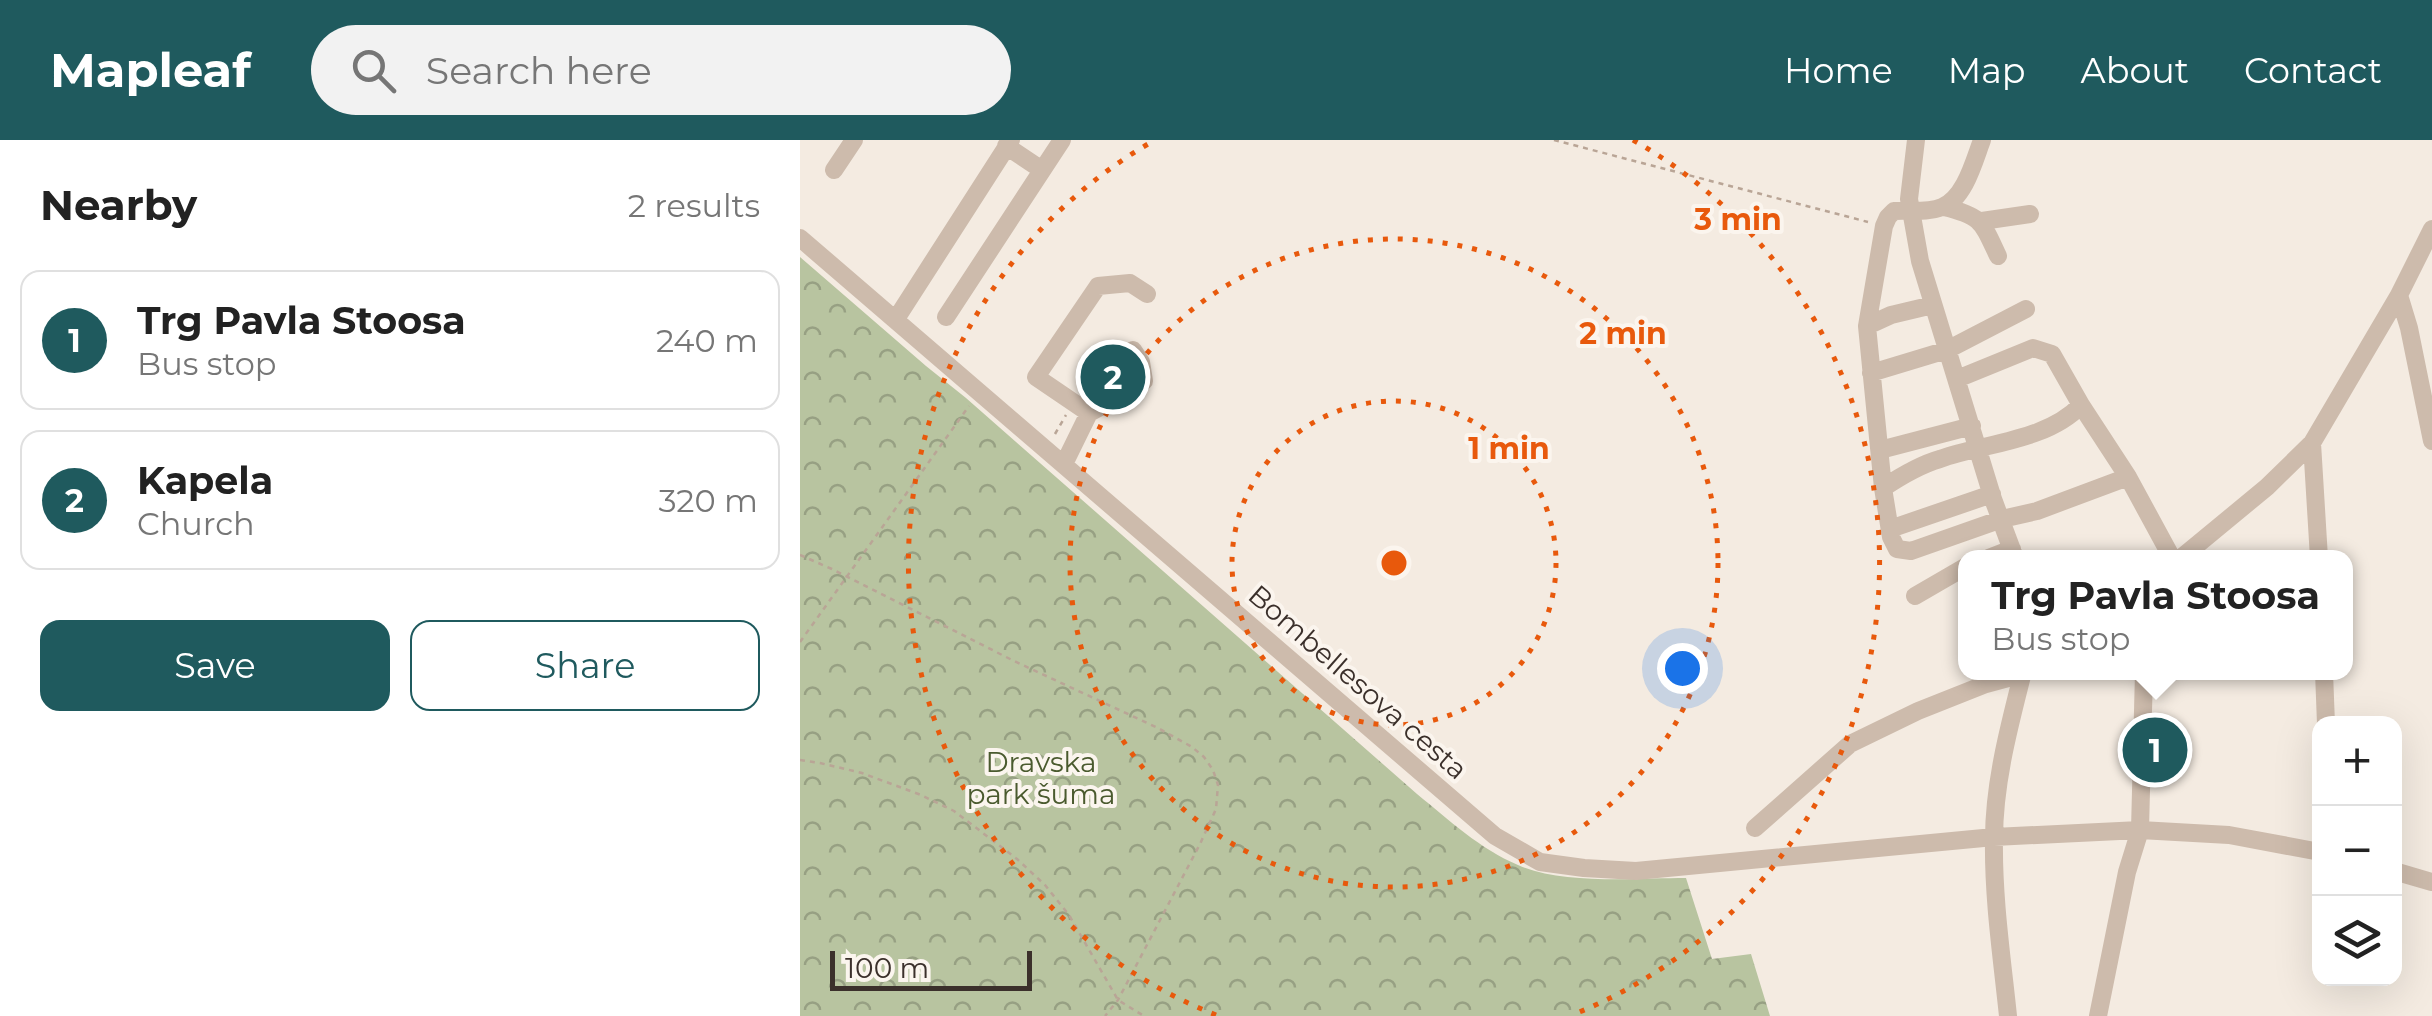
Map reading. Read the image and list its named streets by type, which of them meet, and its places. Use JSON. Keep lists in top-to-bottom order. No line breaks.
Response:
{"streets":{"street":["Bombellesova cesta"]},"parks":["Dravska park šuma"],"scale_bar":"100 m","page":{"header":"Mapleaf","search":"Search here","nav":["Home","Map","About","Contact"],"heading":["Nearby","2 results"],"list":[{"mark":"1","name":"Trg Pavla Stoosa","note":"Bus stop","value":"240 m"},{"mark":"2","name":"Kapela","note":"Church","value":"320 m"}],"pins":["2","1"],"popup":["Trg Pavla Stoosa","Bus stop"],"buttons":["Save","Share"],"map_buttons":["+","−"],"scale":"100 m"},"rings":["3 min","2 min","1 min"]}
